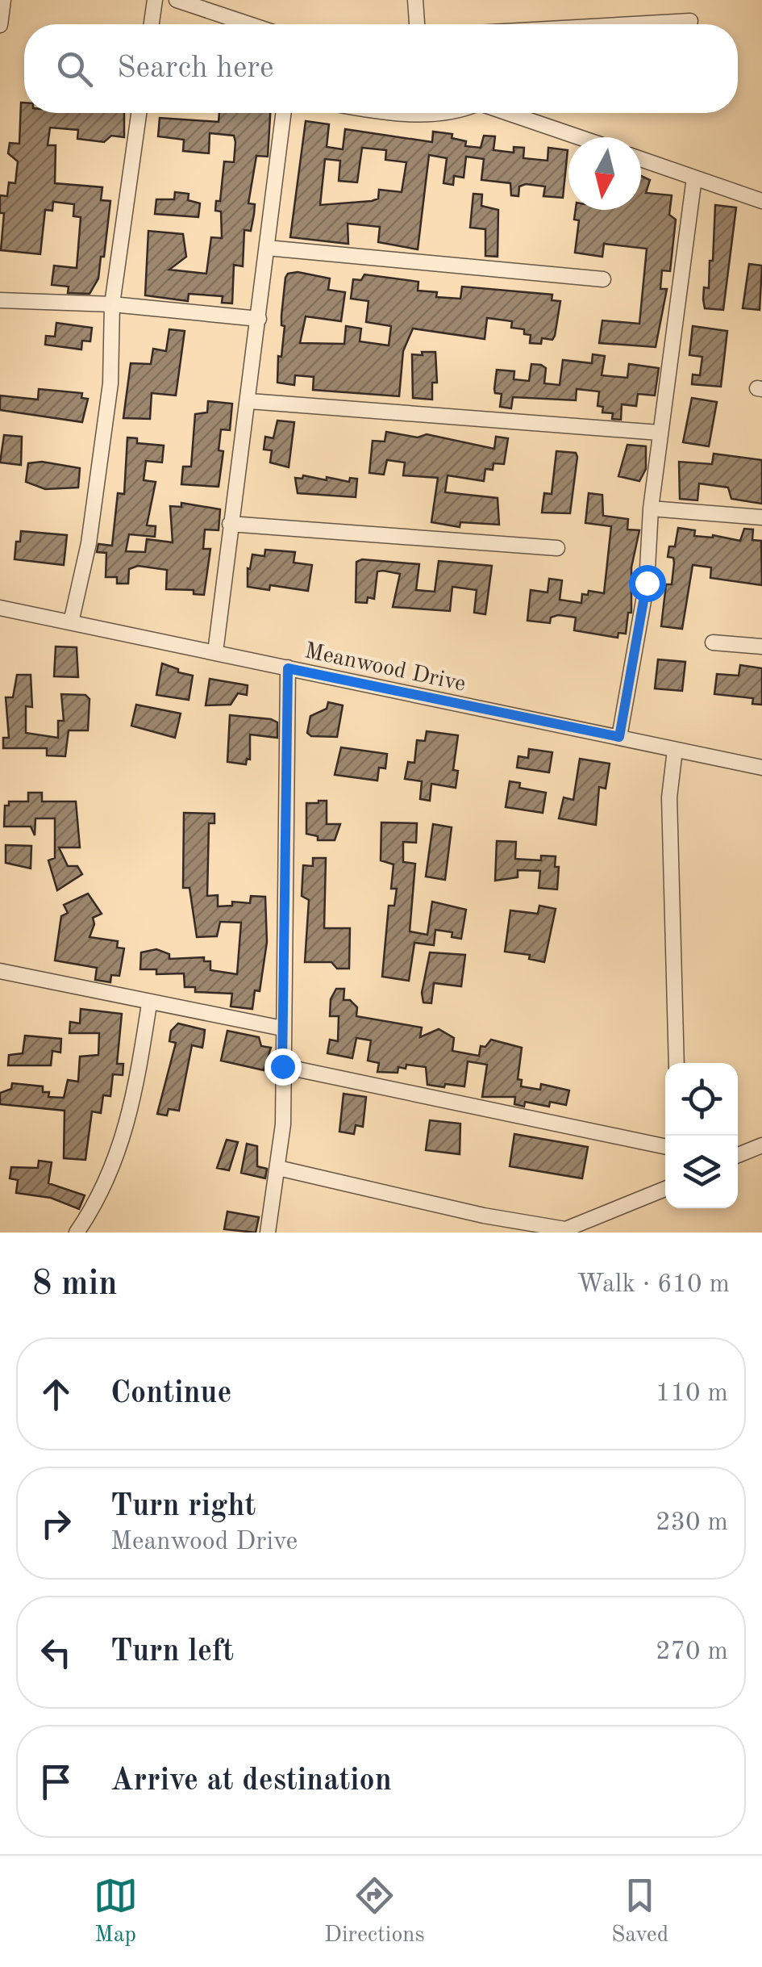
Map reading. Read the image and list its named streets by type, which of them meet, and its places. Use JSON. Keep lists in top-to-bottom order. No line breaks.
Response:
{"streets":{"street":["Meanwood Drive"]},"north":"bottom","page":{"search":"Search here","heading":["8 min","Walk · 610 m"],"list":[["Continue","110 m"],["Turn right","Meanwood Drive","230 m"],["Turn left","270 m"],"Arrive at destination"],"nav":["Map","Directions","Saved"]}}
